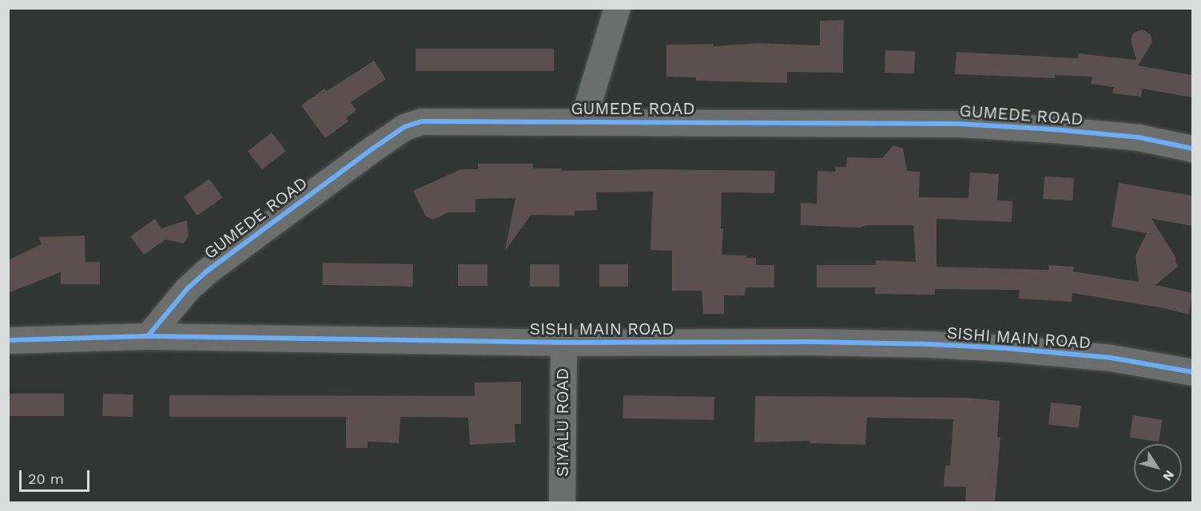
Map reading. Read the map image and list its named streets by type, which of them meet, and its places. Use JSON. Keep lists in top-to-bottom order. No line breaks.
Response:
{"streets":{"street":["GUMEDE ROAD","SISHI MAIN ROAD","SIYALU ROAD"]},"crossings":[["GUMEDE ROAD","SISHI MAIN ROAD"],["SISHI MAIN ROAD","SIYALU ROAD"]],"scale_bar":"20 m","north":"bottom right"}
